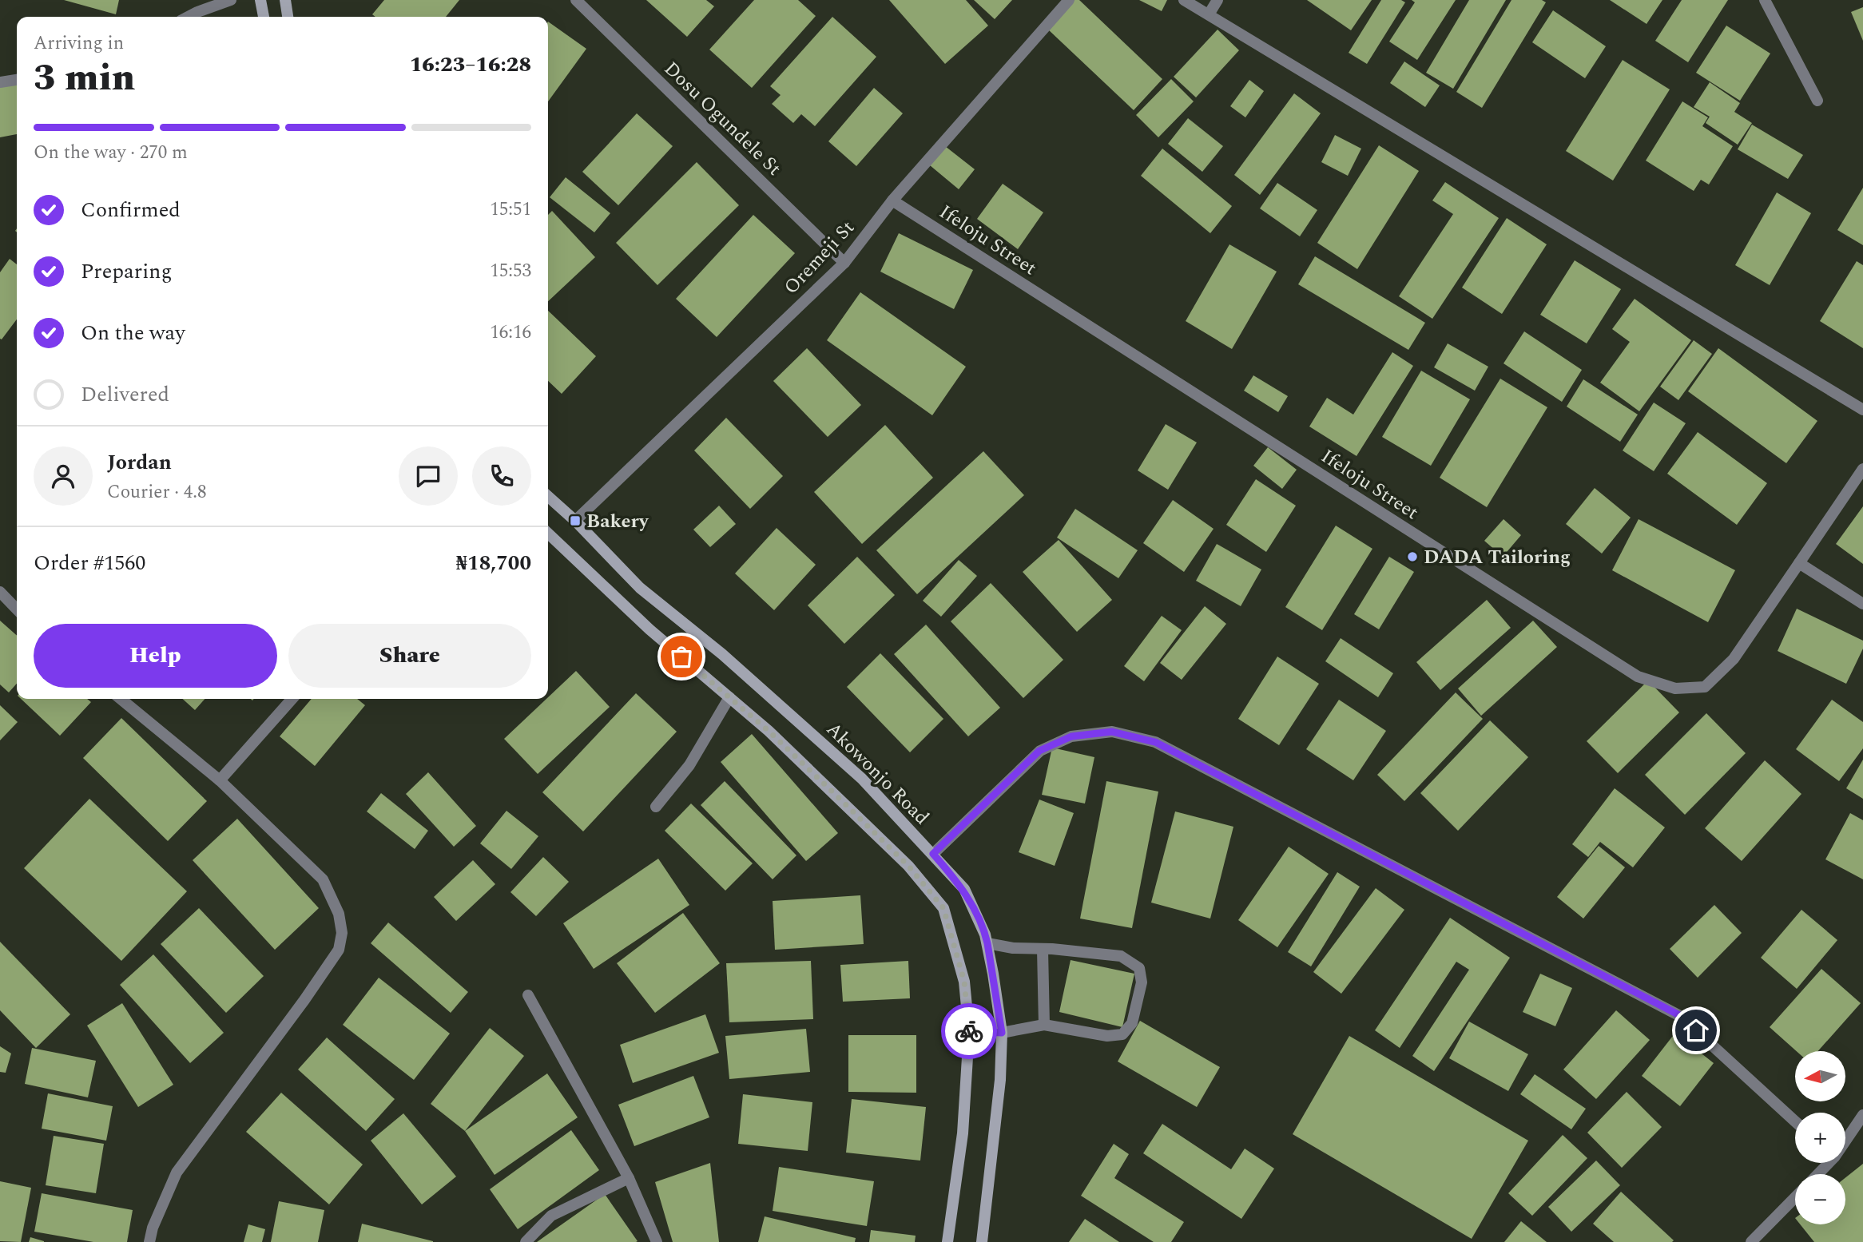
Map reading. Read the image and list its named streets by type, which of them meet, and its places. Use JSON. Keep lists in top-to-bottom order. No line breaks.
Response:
{"streets":{"main road":["Akowonjo Road"],"street":["Dosu Ogundele St","Ifeloju Street","Oremeji St"]},"crossings":[["Dosu Ogundele St","Oremeji St"],["Ifeloju Street","Oremeji St"],["Oremeji St","Akowonjo Road"]],"places":{"transit":["Bakery"],"other":["DADA Tailoring"]},"north":"left","page":{"heading":["3 min","Arriving in","16:23–16:28"],"panel":["Jordan","Courier · 4.8","Order #1560","₦18,700"],"bar":"On the way · 270 m","list":[["Confirmed","15:51"],["Preparing","15:53"],["On the way","16:16"],"Delivered"],"buttons":["Help","Share"],"map_buttons":["+","−"]}}
